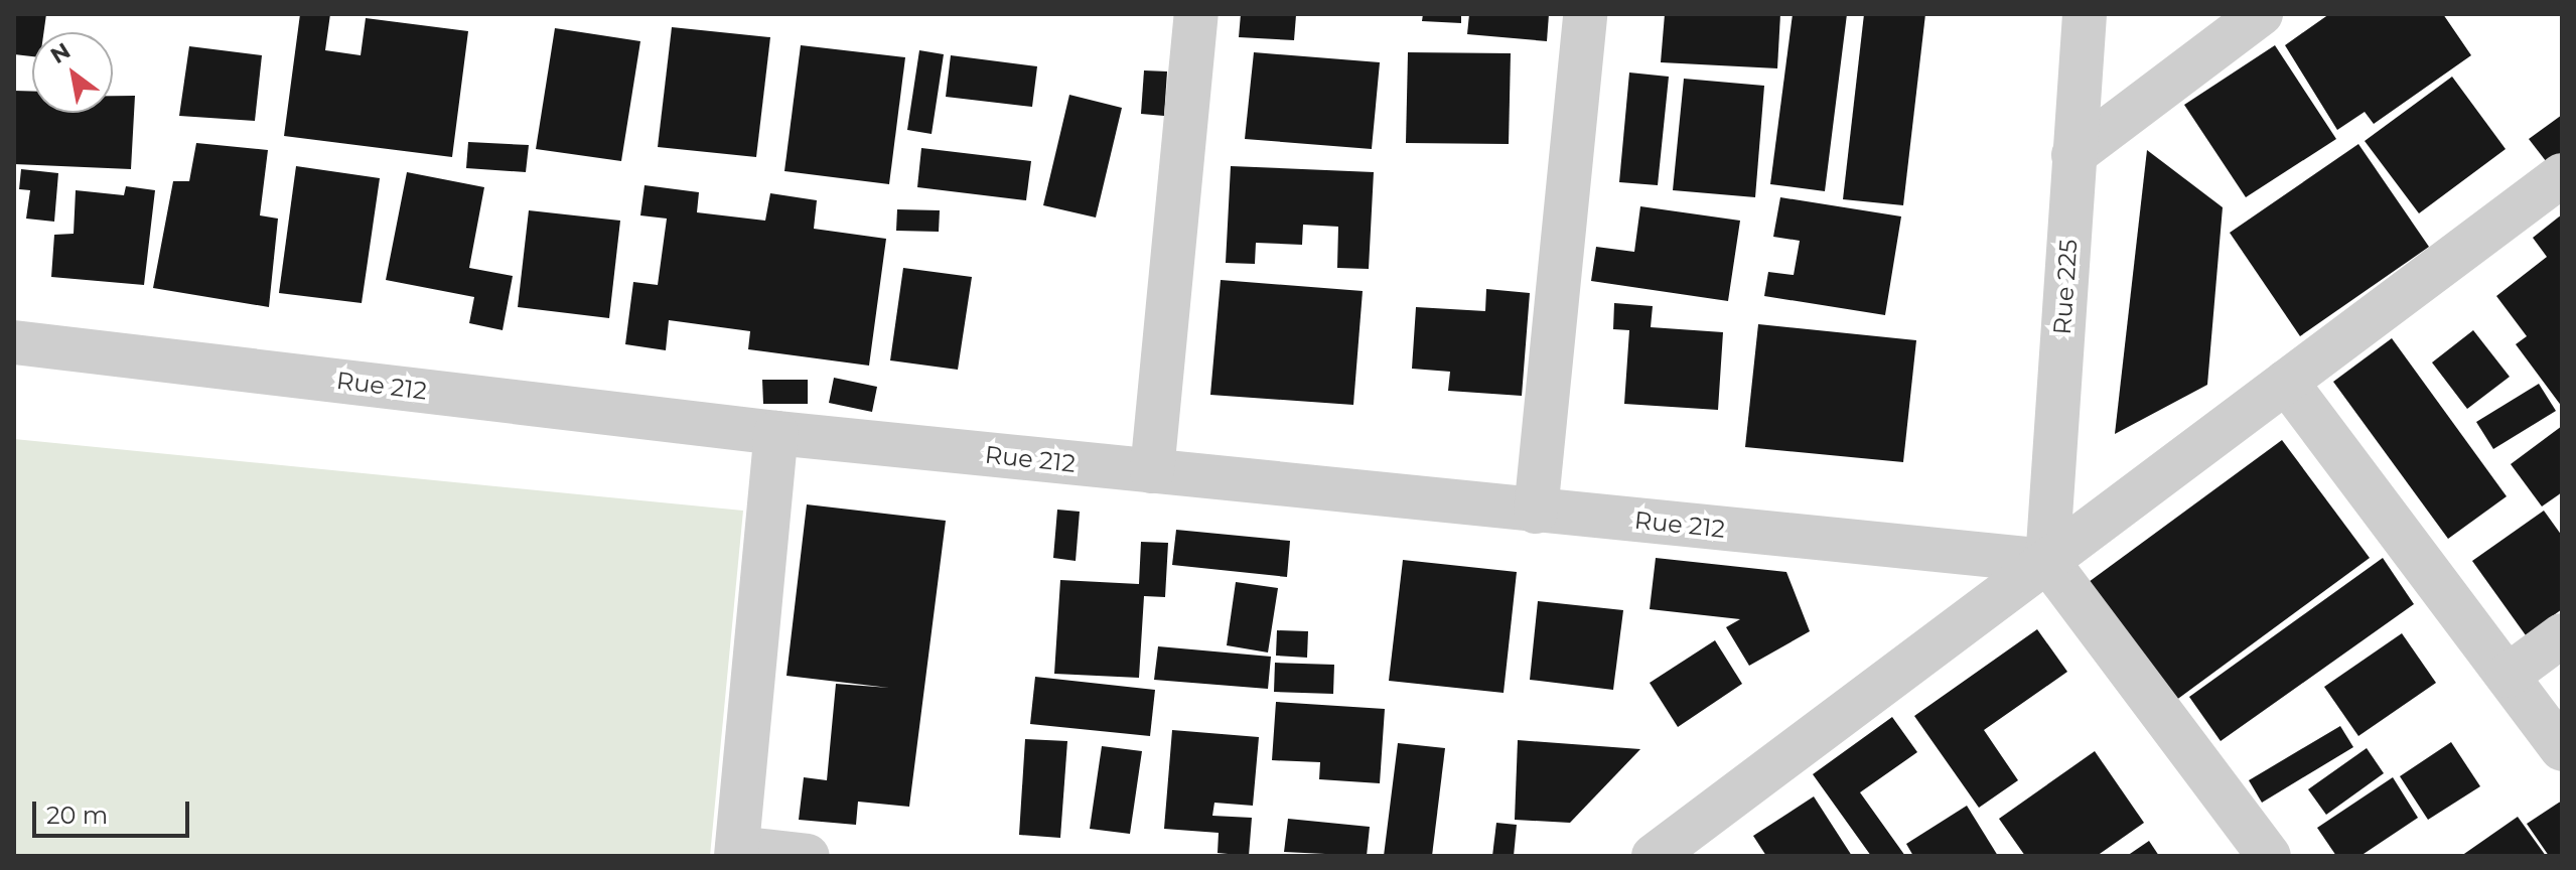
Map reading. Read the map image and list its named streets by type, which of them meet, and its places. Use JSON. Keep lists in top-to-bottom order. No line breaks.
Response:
{"streets":{"street":["Rue 225","Rue 212"]},"crossings":[["Rue 225","Rue 212"]],"scale_bar":"20 m","north":"top left"}
